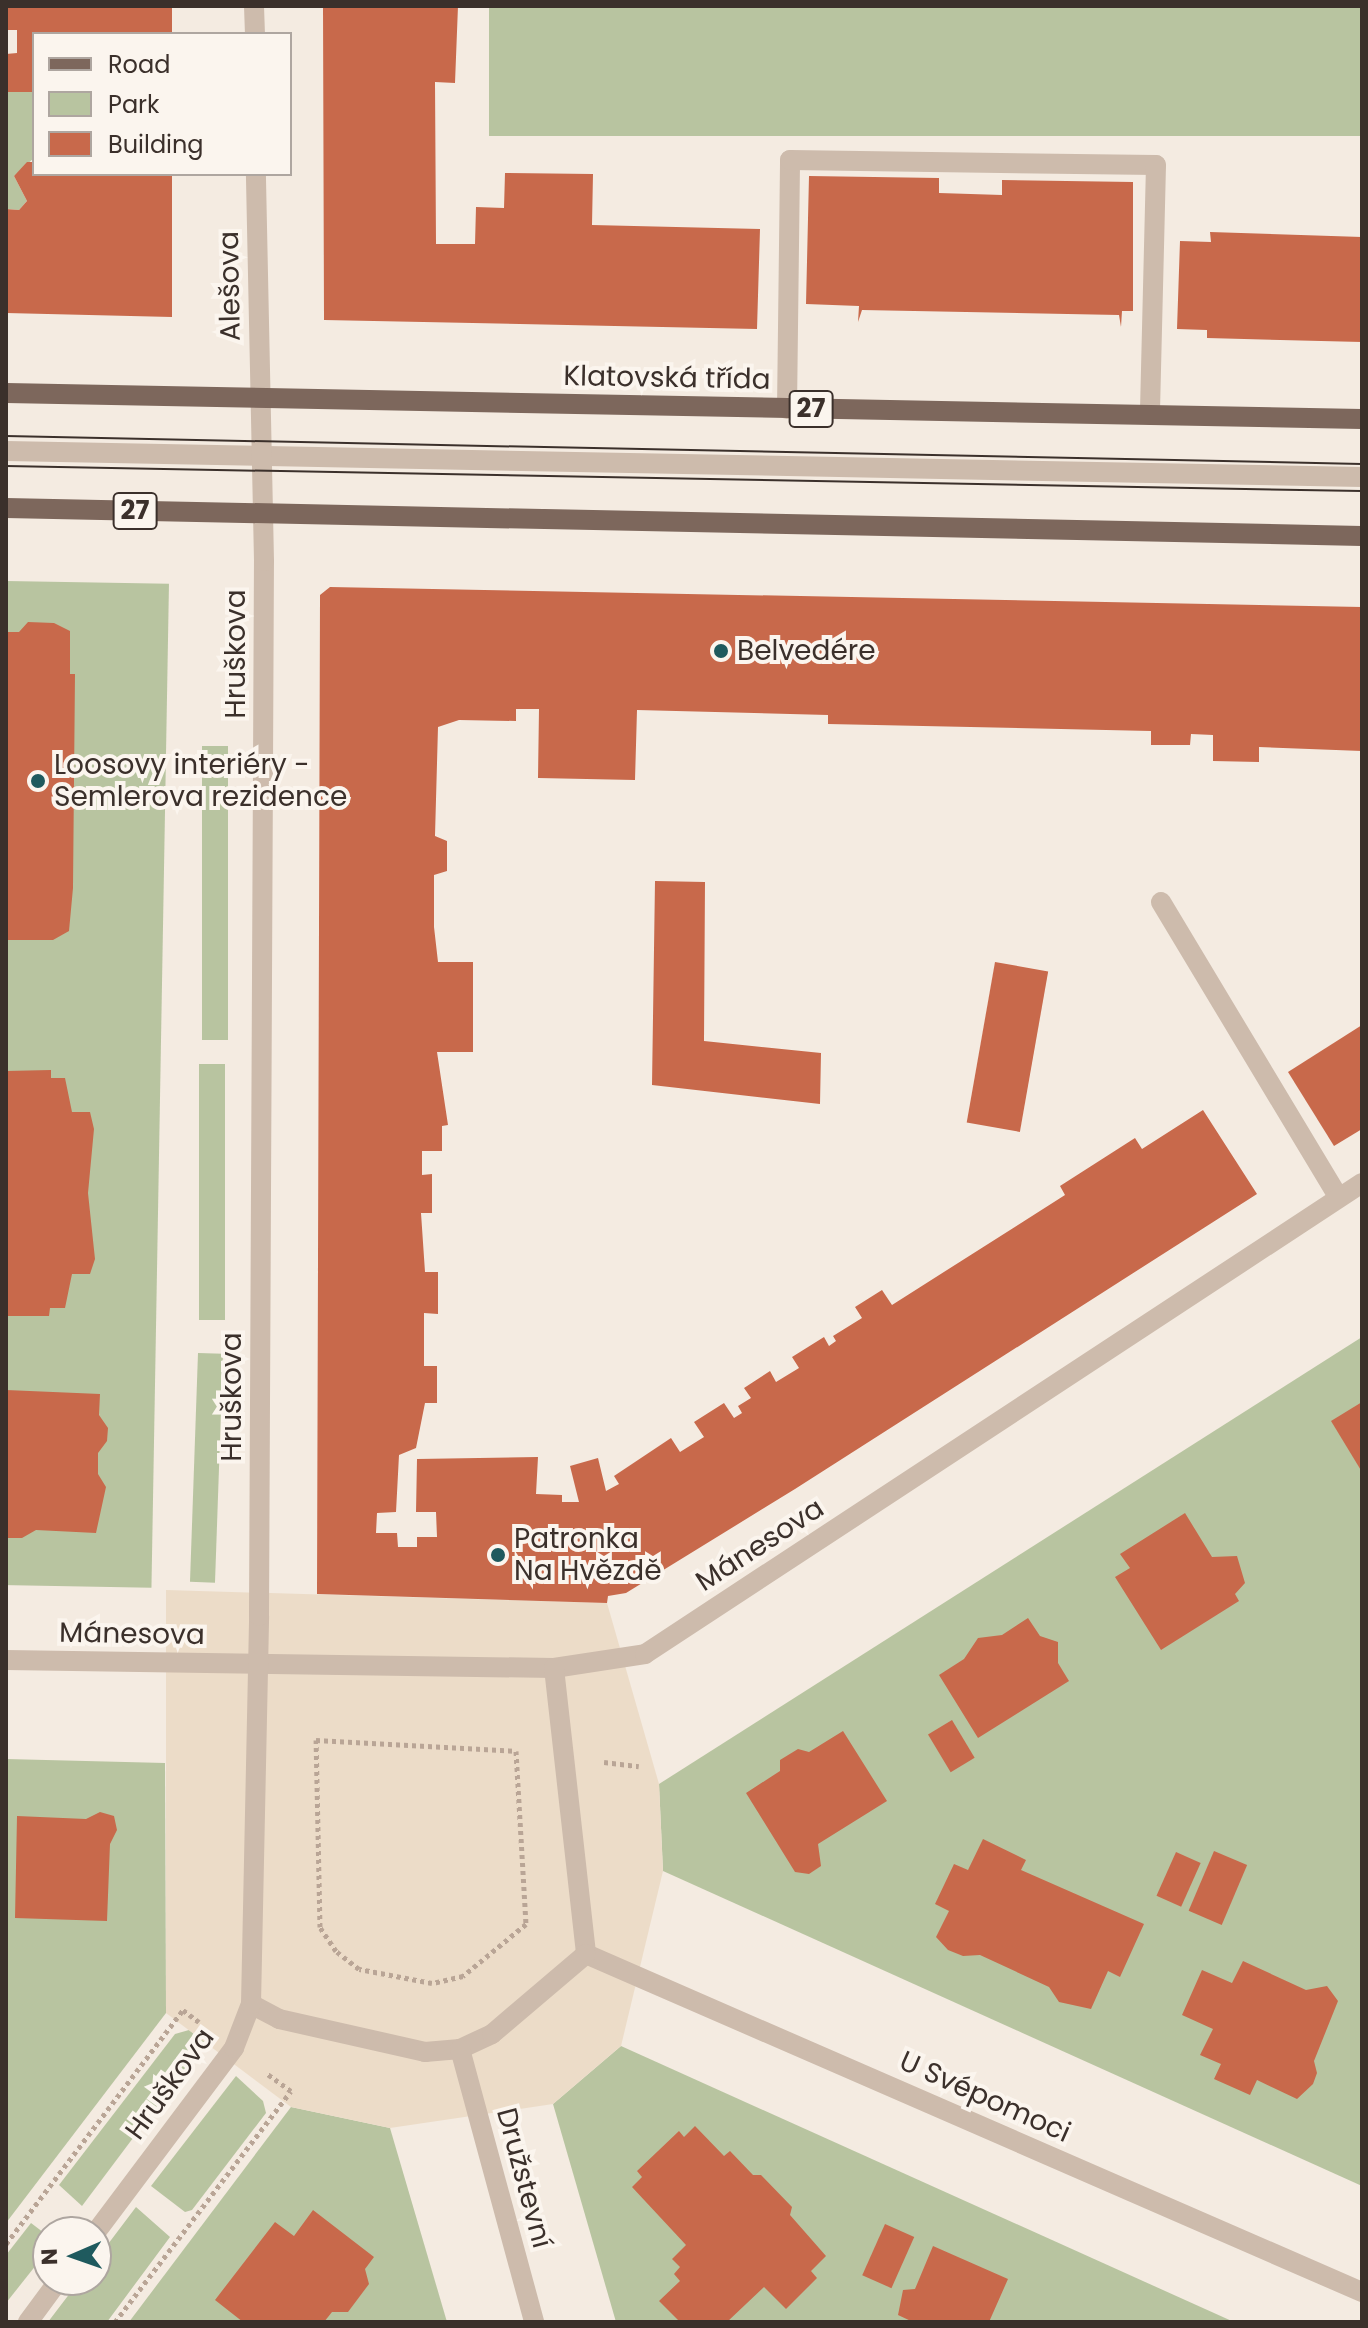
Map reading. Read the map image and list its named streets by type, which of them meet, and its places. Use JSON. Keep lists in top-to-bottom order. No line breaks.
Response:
{"streets":{"main road":["Klatovská třída","27"],"street":["Alešova","Hruškova","Mánesova","U Svépomoci","Družstevní"]},"crossings":[["Alešova","Klatovská třída"],["27","Hruškova"],["Hruškova","Mánesova"]],"places":["Belvedére","Loosovy interiéry - Semlerova rezidence","Patronka Na Hvězdě"],"legend":["Road","Park","Building"],"north":"left"}
